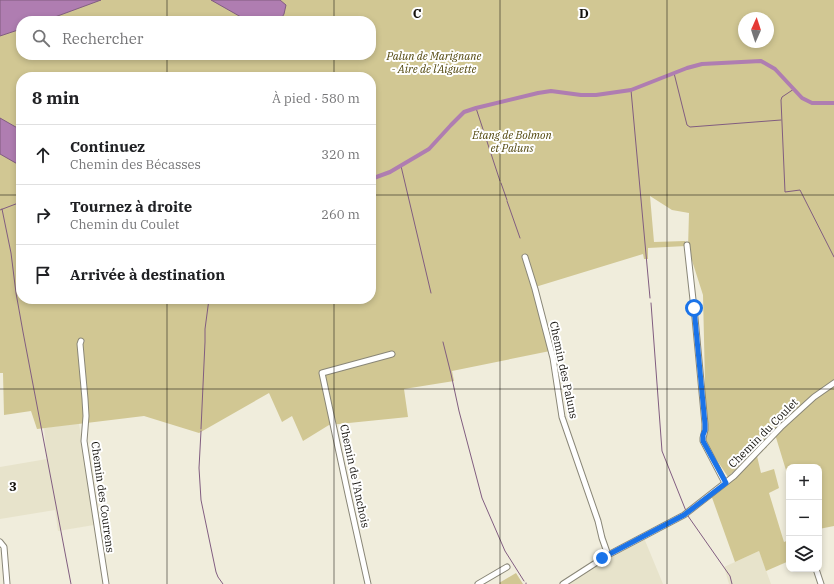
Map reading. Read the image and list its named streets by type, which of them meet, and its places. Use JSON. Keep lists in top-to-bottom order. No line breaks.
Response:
{"streets":{"street":["Chemin des Paluns","Chemin du Coulet","Chemin de l'Anchois","Chemin des Courrens"]},"crossings":[["Chemin des Paluns","Chemin du Coulet"]],"parks":["Palun de Marignane - Aire de l'Aiguette","Étang de Bolmon et Paluns"],"north":"top","page":{"search":"Rechercher","heading":["8 min","À pied · 580 m"],"list":[["Continuez","Chemin des Bécasses","320 m"],["Tournez à droite","Chemin du Coulet","260 m"],"Arrivée à destination"],"map_buttons":["+","−"]},"grid":{"columns":["C","D"],"rows":["3"]}}
